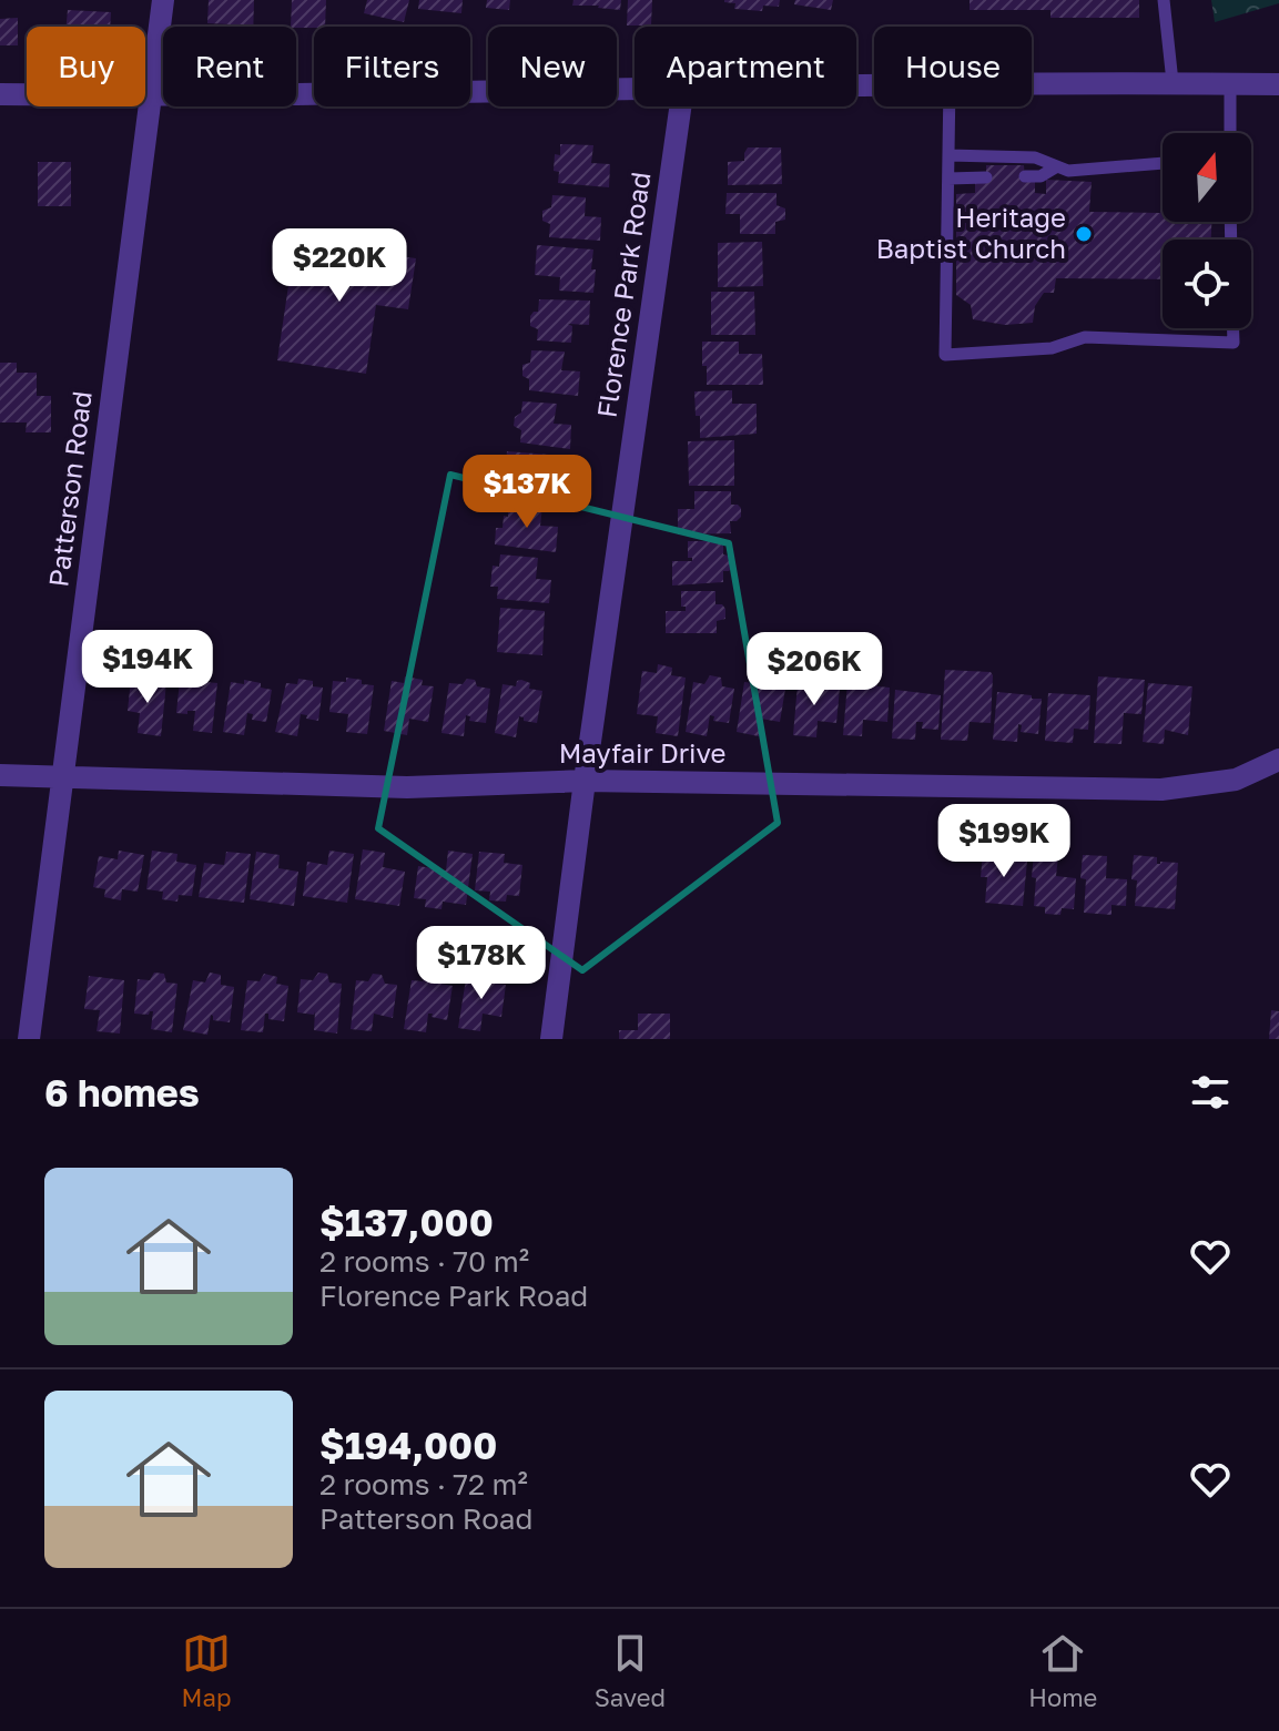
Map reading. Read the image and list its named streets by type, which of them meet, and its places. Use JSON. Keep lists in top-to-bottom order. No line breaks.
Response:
{"streets":{"street":["Florence Park Road","Patterson Road","Mayfair Drive"]},"crossings":[["Florence Park Road","Mayfair Drive"],["Patterson Road","Mayfair Drive"]],"places":["Heritage Baptist Church"],"north":"top","page":{"chip":["Buy","Rent","Filters","New","Apartment","House"],"price":["$220K","$137K","$194K","$206K","$199K","$178K"],"heading":"6 homes","list":[{"name":"$137,000","note":"2 rooms · 70 m² · Florence Park Road"},{"name":"$194,000","note":"2 rooms · 72 m² · Patterson Road"}],"tabs":["Map","Saved","Home"]}}
